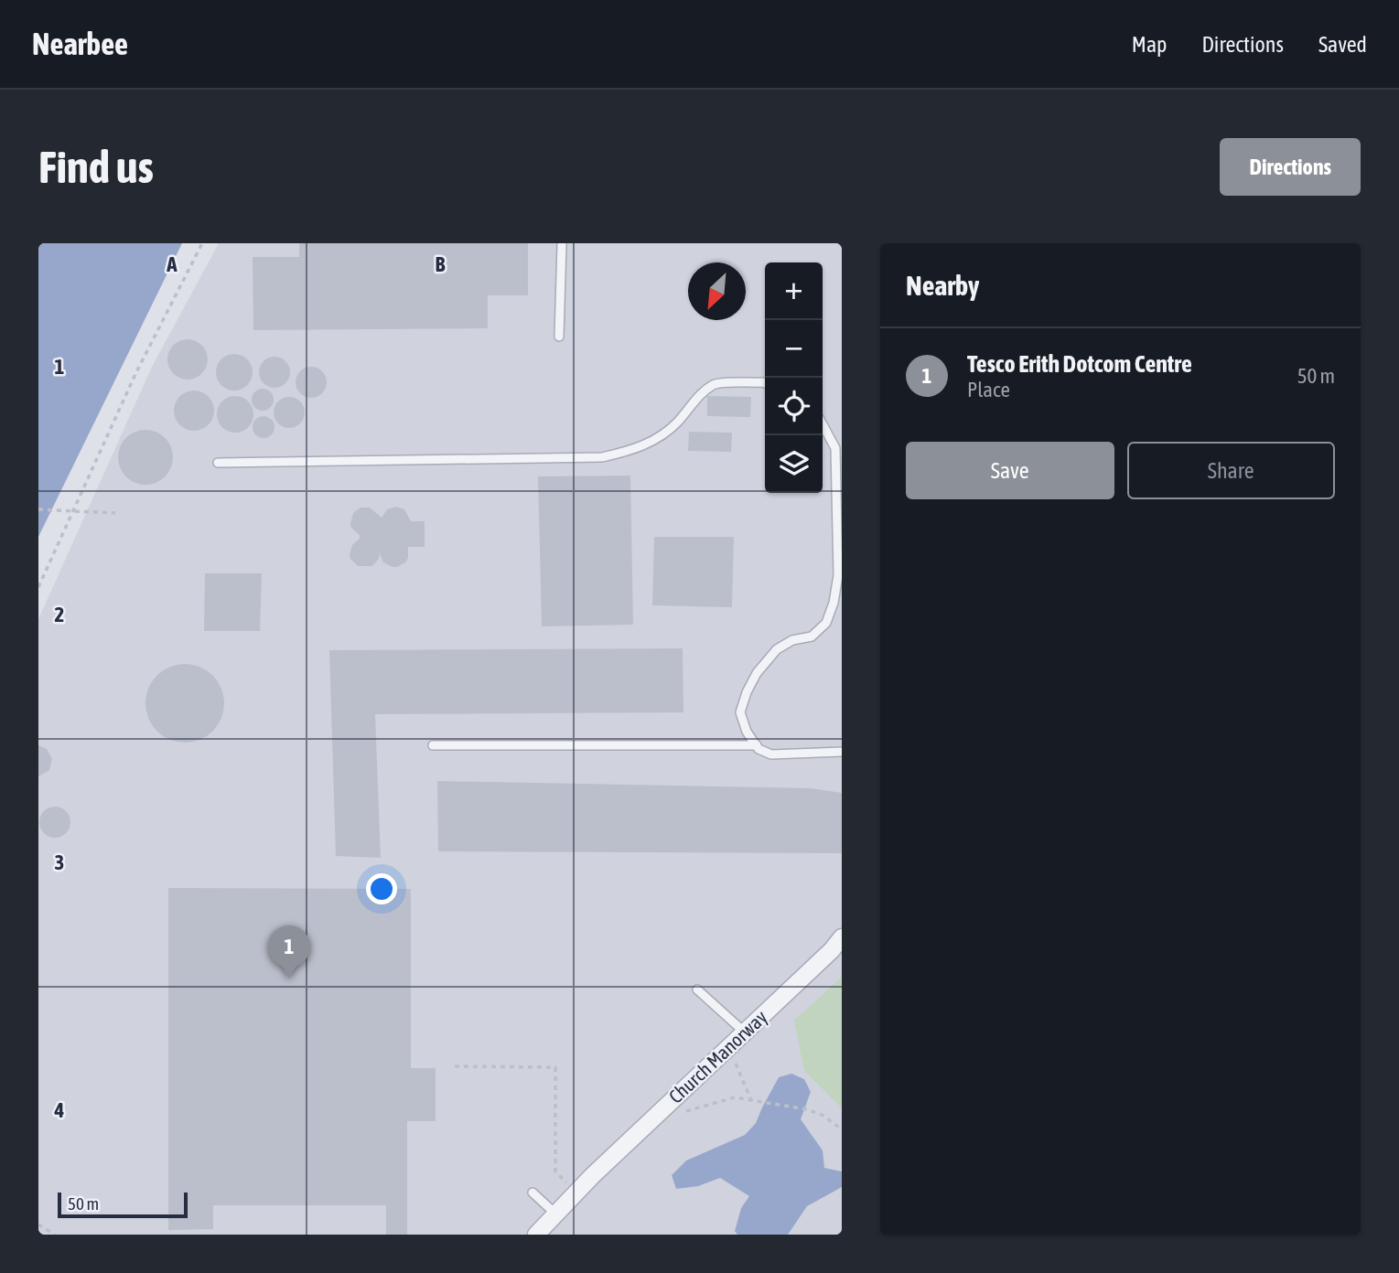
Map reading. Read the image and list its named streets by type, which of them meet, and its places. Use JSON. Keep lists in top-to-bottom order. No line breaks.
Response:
{"streets":{"street":["Church Manorway"]},"scale_bar":"50 m","north":"bottom left","page":{"header":"Nearbee","nav":["Map","Directions","Saved"],"buttons":["Directions",["Save","Share"]],"title":"Find us","heading":"Nearby","map_buttons":["+","−"],"list":[{"mark":"1","name":"Tesco Erith Dotcom Centre","note":"Place","value":"50 m"}],"pins":"1","scale":"50 m"},"grid":{"columns":["A","B"],"rows":["1","2","3","4"]}}
